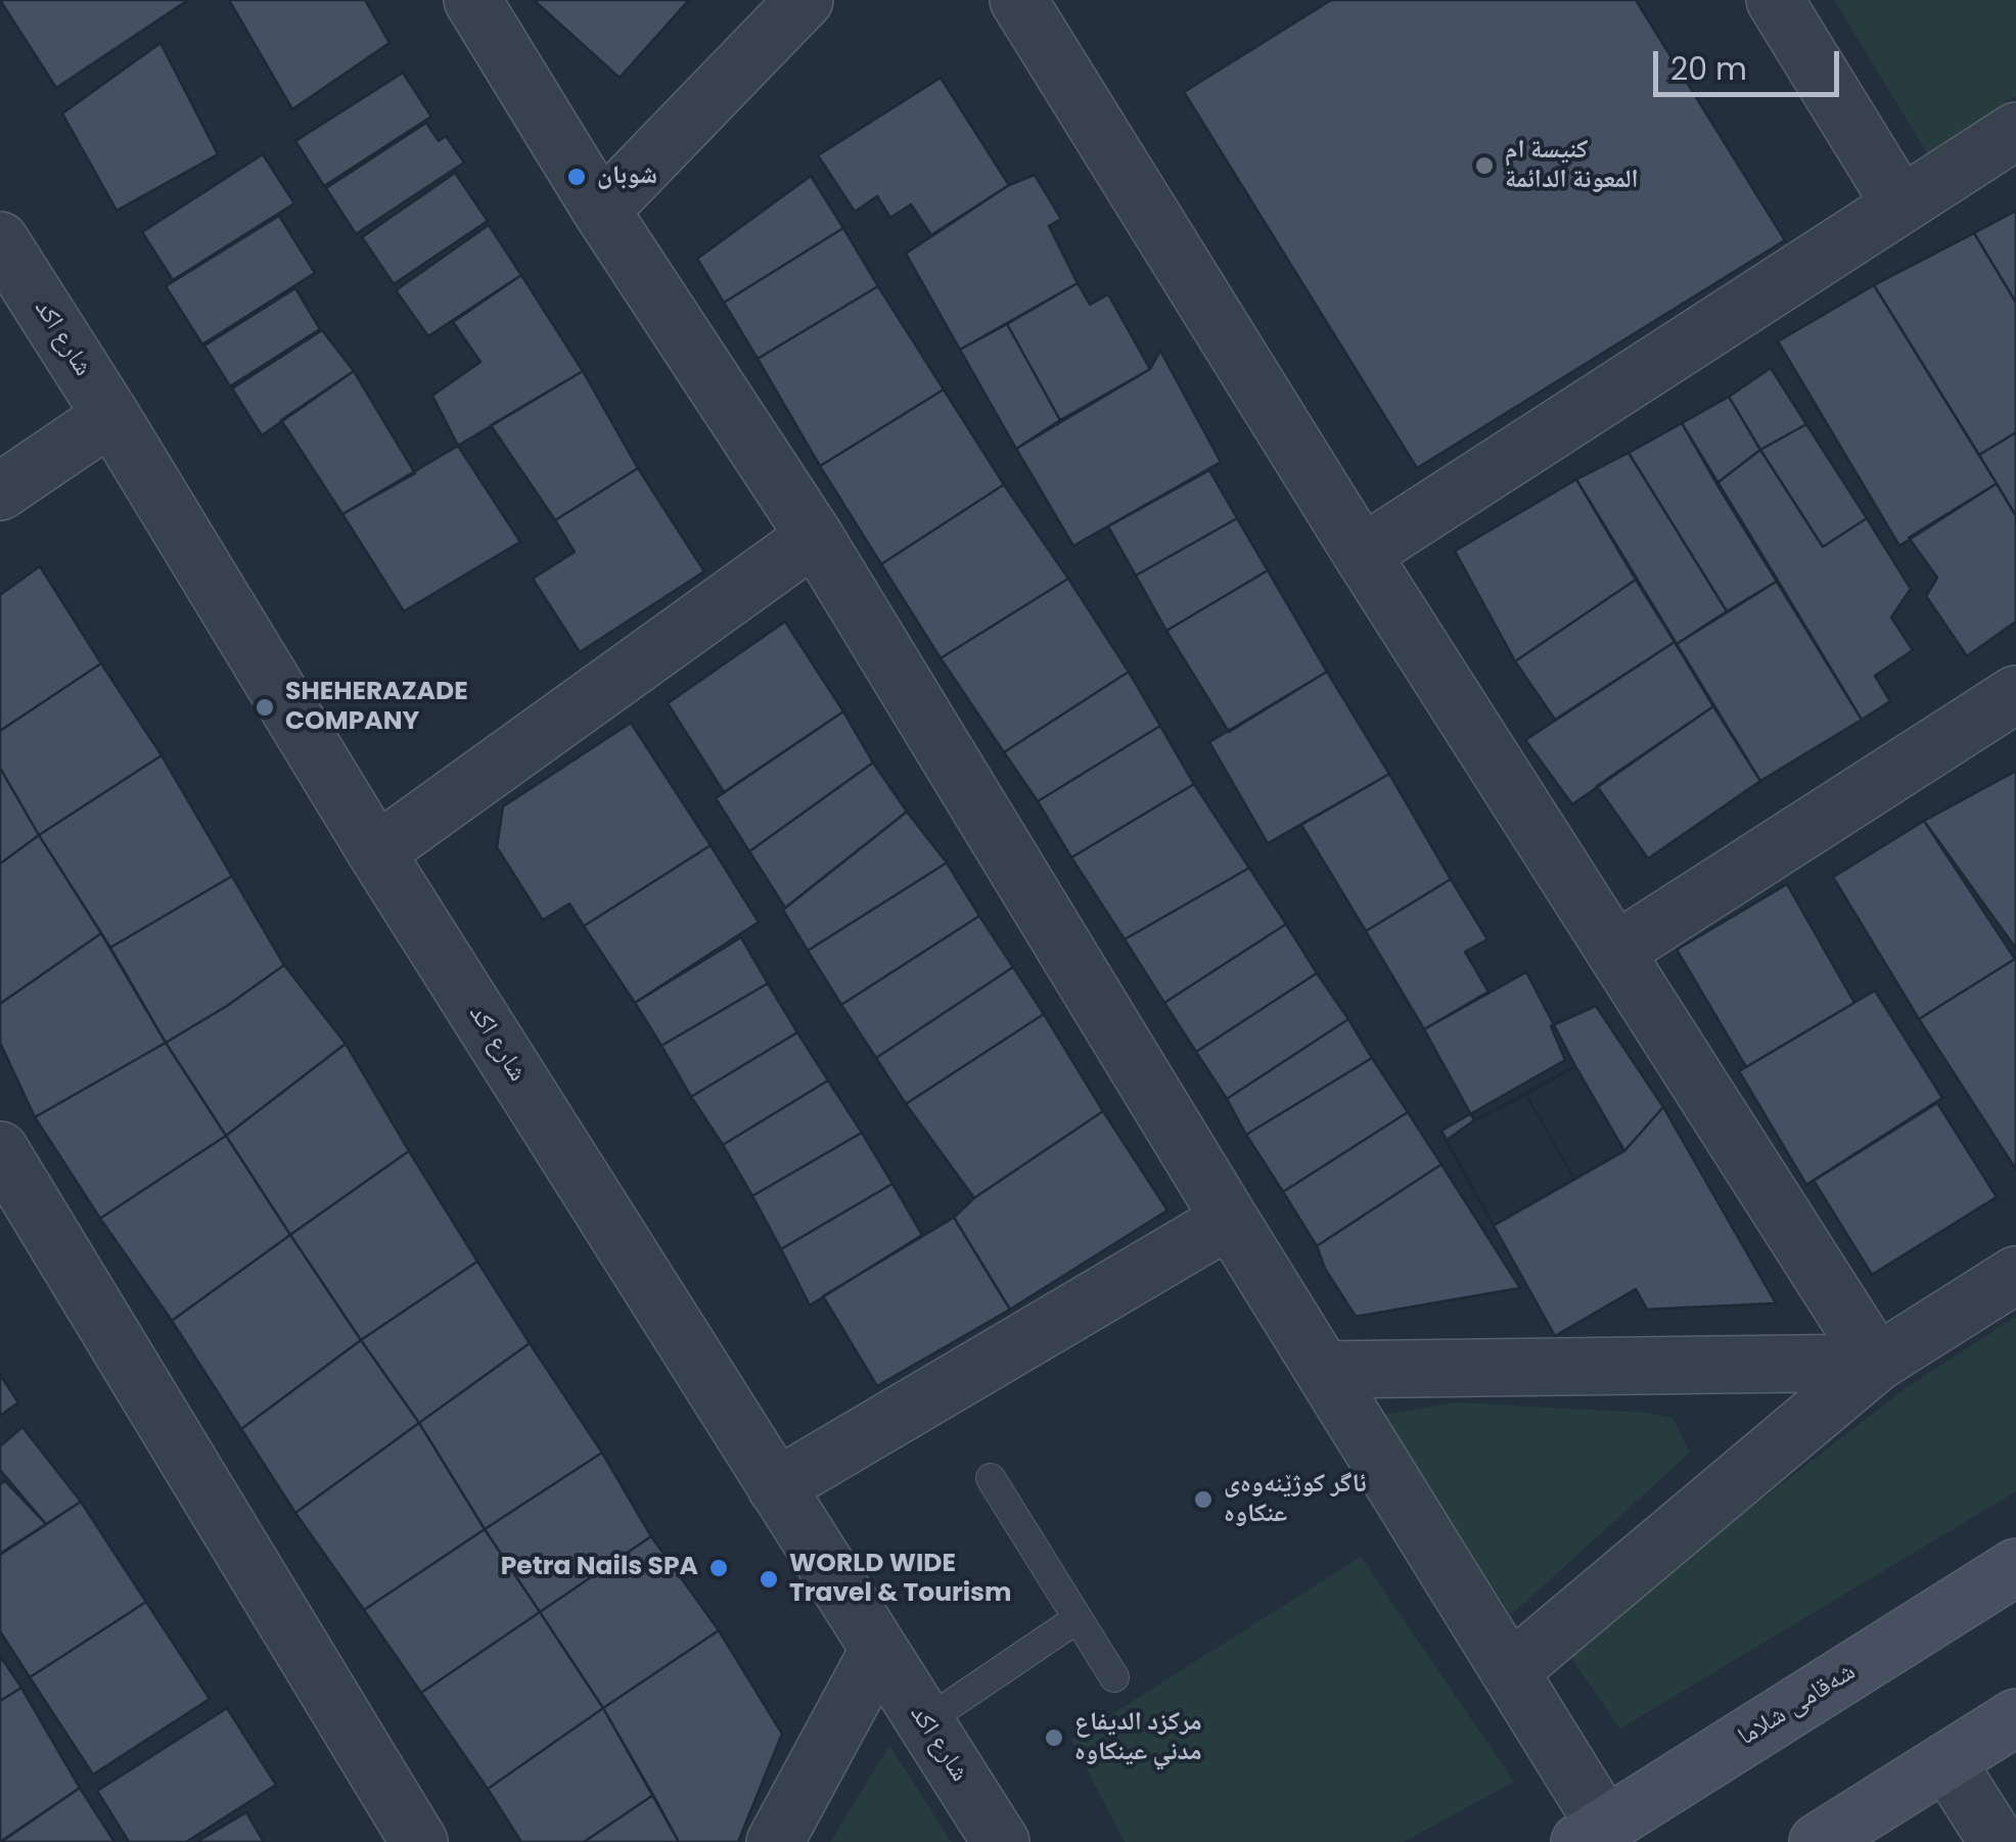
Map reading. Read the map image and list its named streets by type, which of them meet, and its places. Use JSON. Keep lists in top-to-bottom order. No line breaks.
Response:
{"streets":{"main road":["شەقامی شلاما"],"street":["شارع اكد"]},"places":["كنيسة ام المعونة الدائمة","شوبان","SHEHERAZADE COMPANY","ئاگر كوژێنه‌وه‌ی عنكاوه","Petra Nails SPA","WORLD WIDE Travel & Tourism","مرکزد الدیفاع مدني عينكاوه"],"scale_bar":"20 m"}
